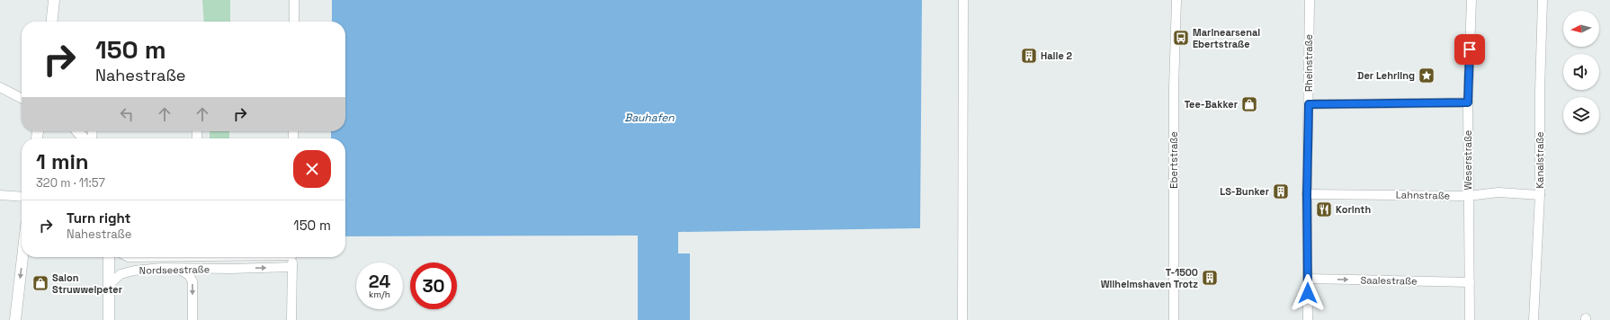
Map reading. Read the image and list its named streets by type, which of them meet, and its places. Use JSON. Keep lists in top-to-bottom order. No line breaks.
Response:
{"streets":{"street":["Rheinstraße","Ebertstraße","Weserstraße","Kanalstraße","Lahnstraße","Nordseestraße","Saalestraße"]},"crossings":[["Rheinstraße","Lahnstraße"],["Rheinstraße","Saalestraße"],["Weserstraße","Lahnstraße"],["Weserstraße","Saalestraße"],["Kanalstraße","Lahnstraße"]],"one_way":["Saalestraße"],"water":["Bauhafen"],"places":{"bus stop":["Marinearsenal Ebertstraße"],"building":["Halle 2","LS-Bunker","T-1500 Wilhelmshaven Trotz"],"place":["Der Lehrling"],"shop":["Tee-Bakker","Salon Struwwelpeter"],"restaurant":["Korinth"]},"north":"left","page":{"turn":["150 m","Nahestraße"],"heading":["1 min","320 m · 11:57"],"list":[{"name":"Turn right","note":"Nahestraße","value":"150 m"}],"speed":"24 km/h","limit":"30"}}
